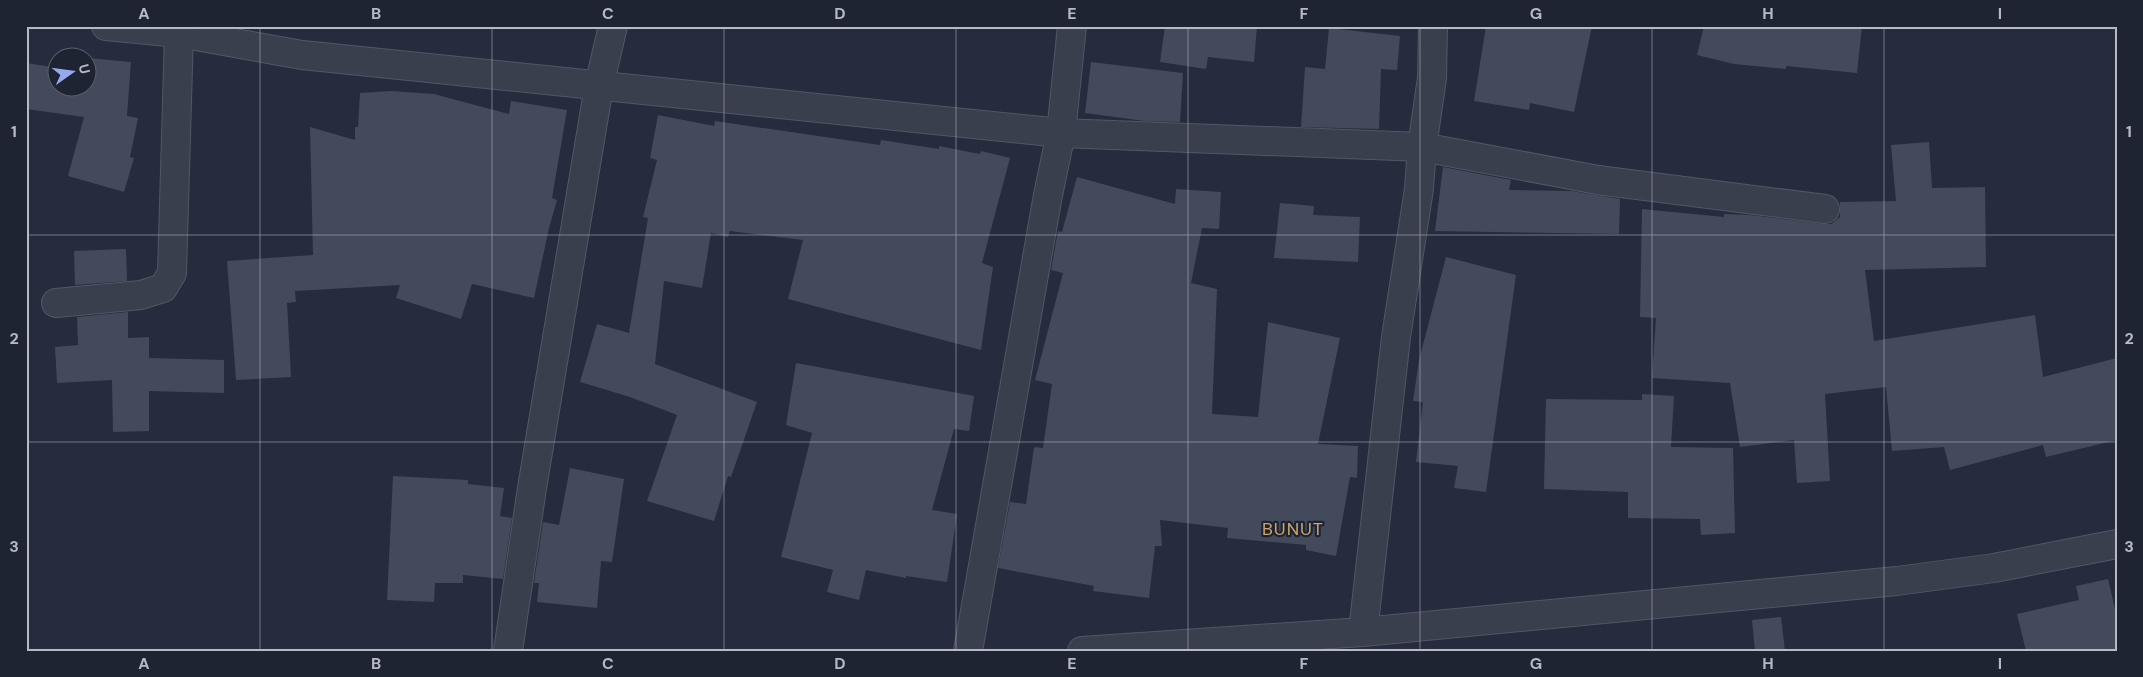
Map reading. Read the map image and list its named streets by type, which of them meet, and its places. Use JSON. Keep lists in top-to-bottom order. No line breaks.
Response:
{"districts":["BUNUT"],"north":"right","grid":{"columns":["A","B","C","D","E","F","G","H","I"],"rows":["1","2","3"]}}
